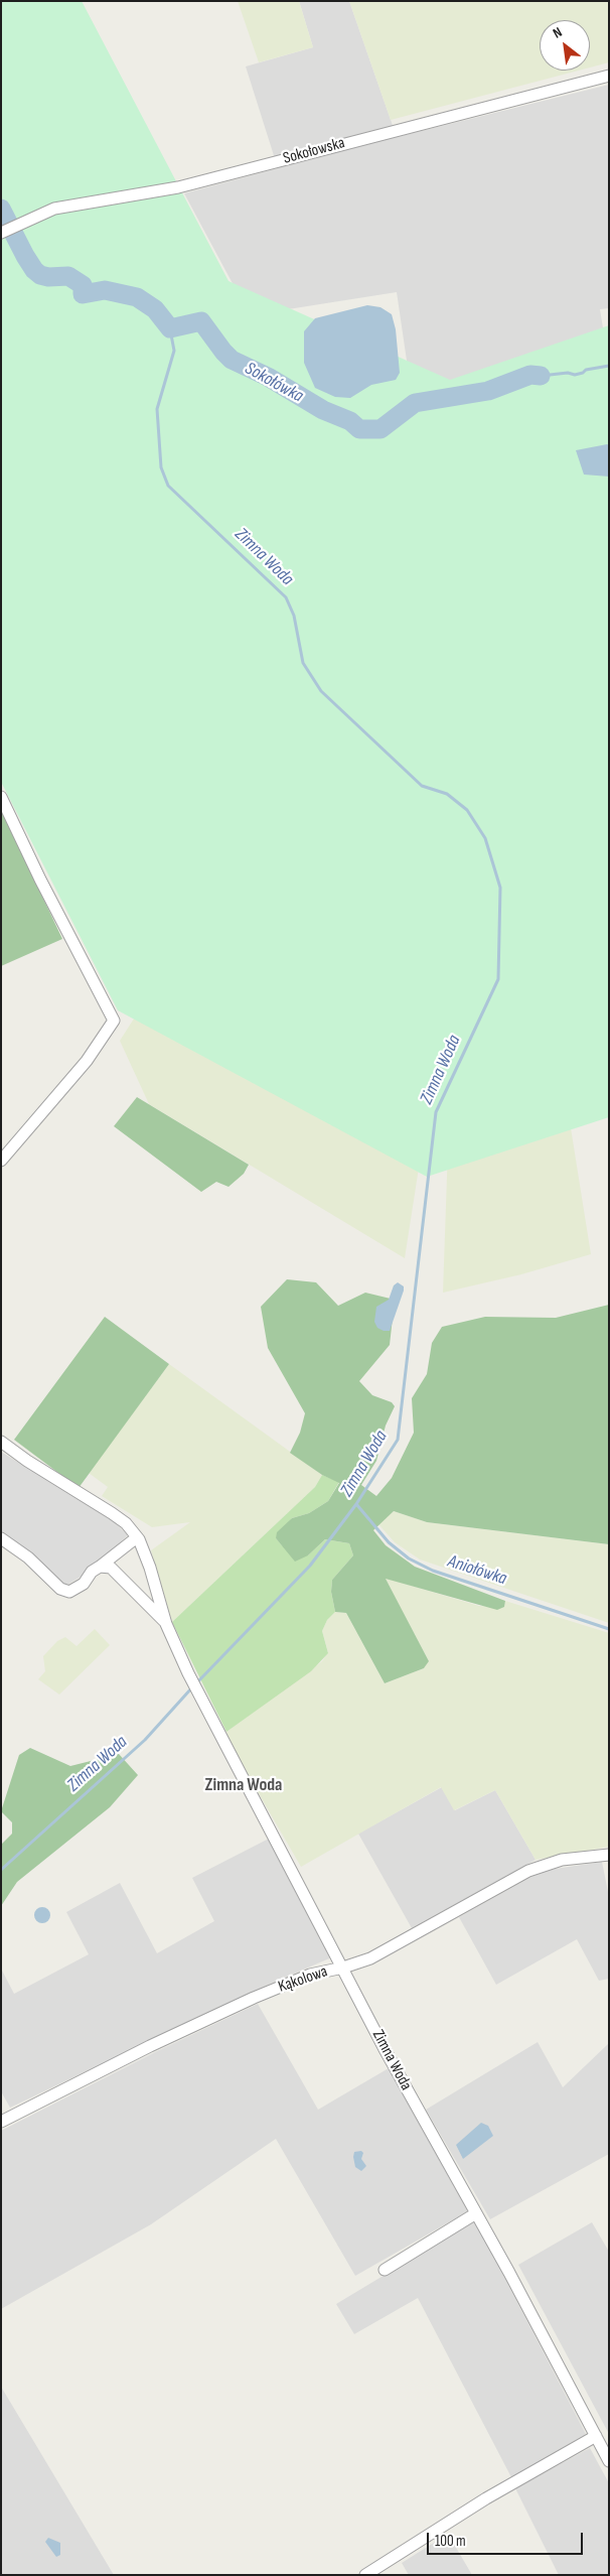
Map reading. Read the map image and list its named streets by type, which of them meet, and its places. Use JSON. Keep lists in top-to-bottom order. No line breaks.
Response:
{"streets":{"street":["Sokołowska","Kąkolowa","Zimna Woda"]},"crossings":[["Kąkolowa","Zimna Woda"]],"districts":["Zimna Woda"],"water":["Sokołówka","Zimna Woda","Aniołówka"],"scale_bar":"100 m","north":"top left"}
